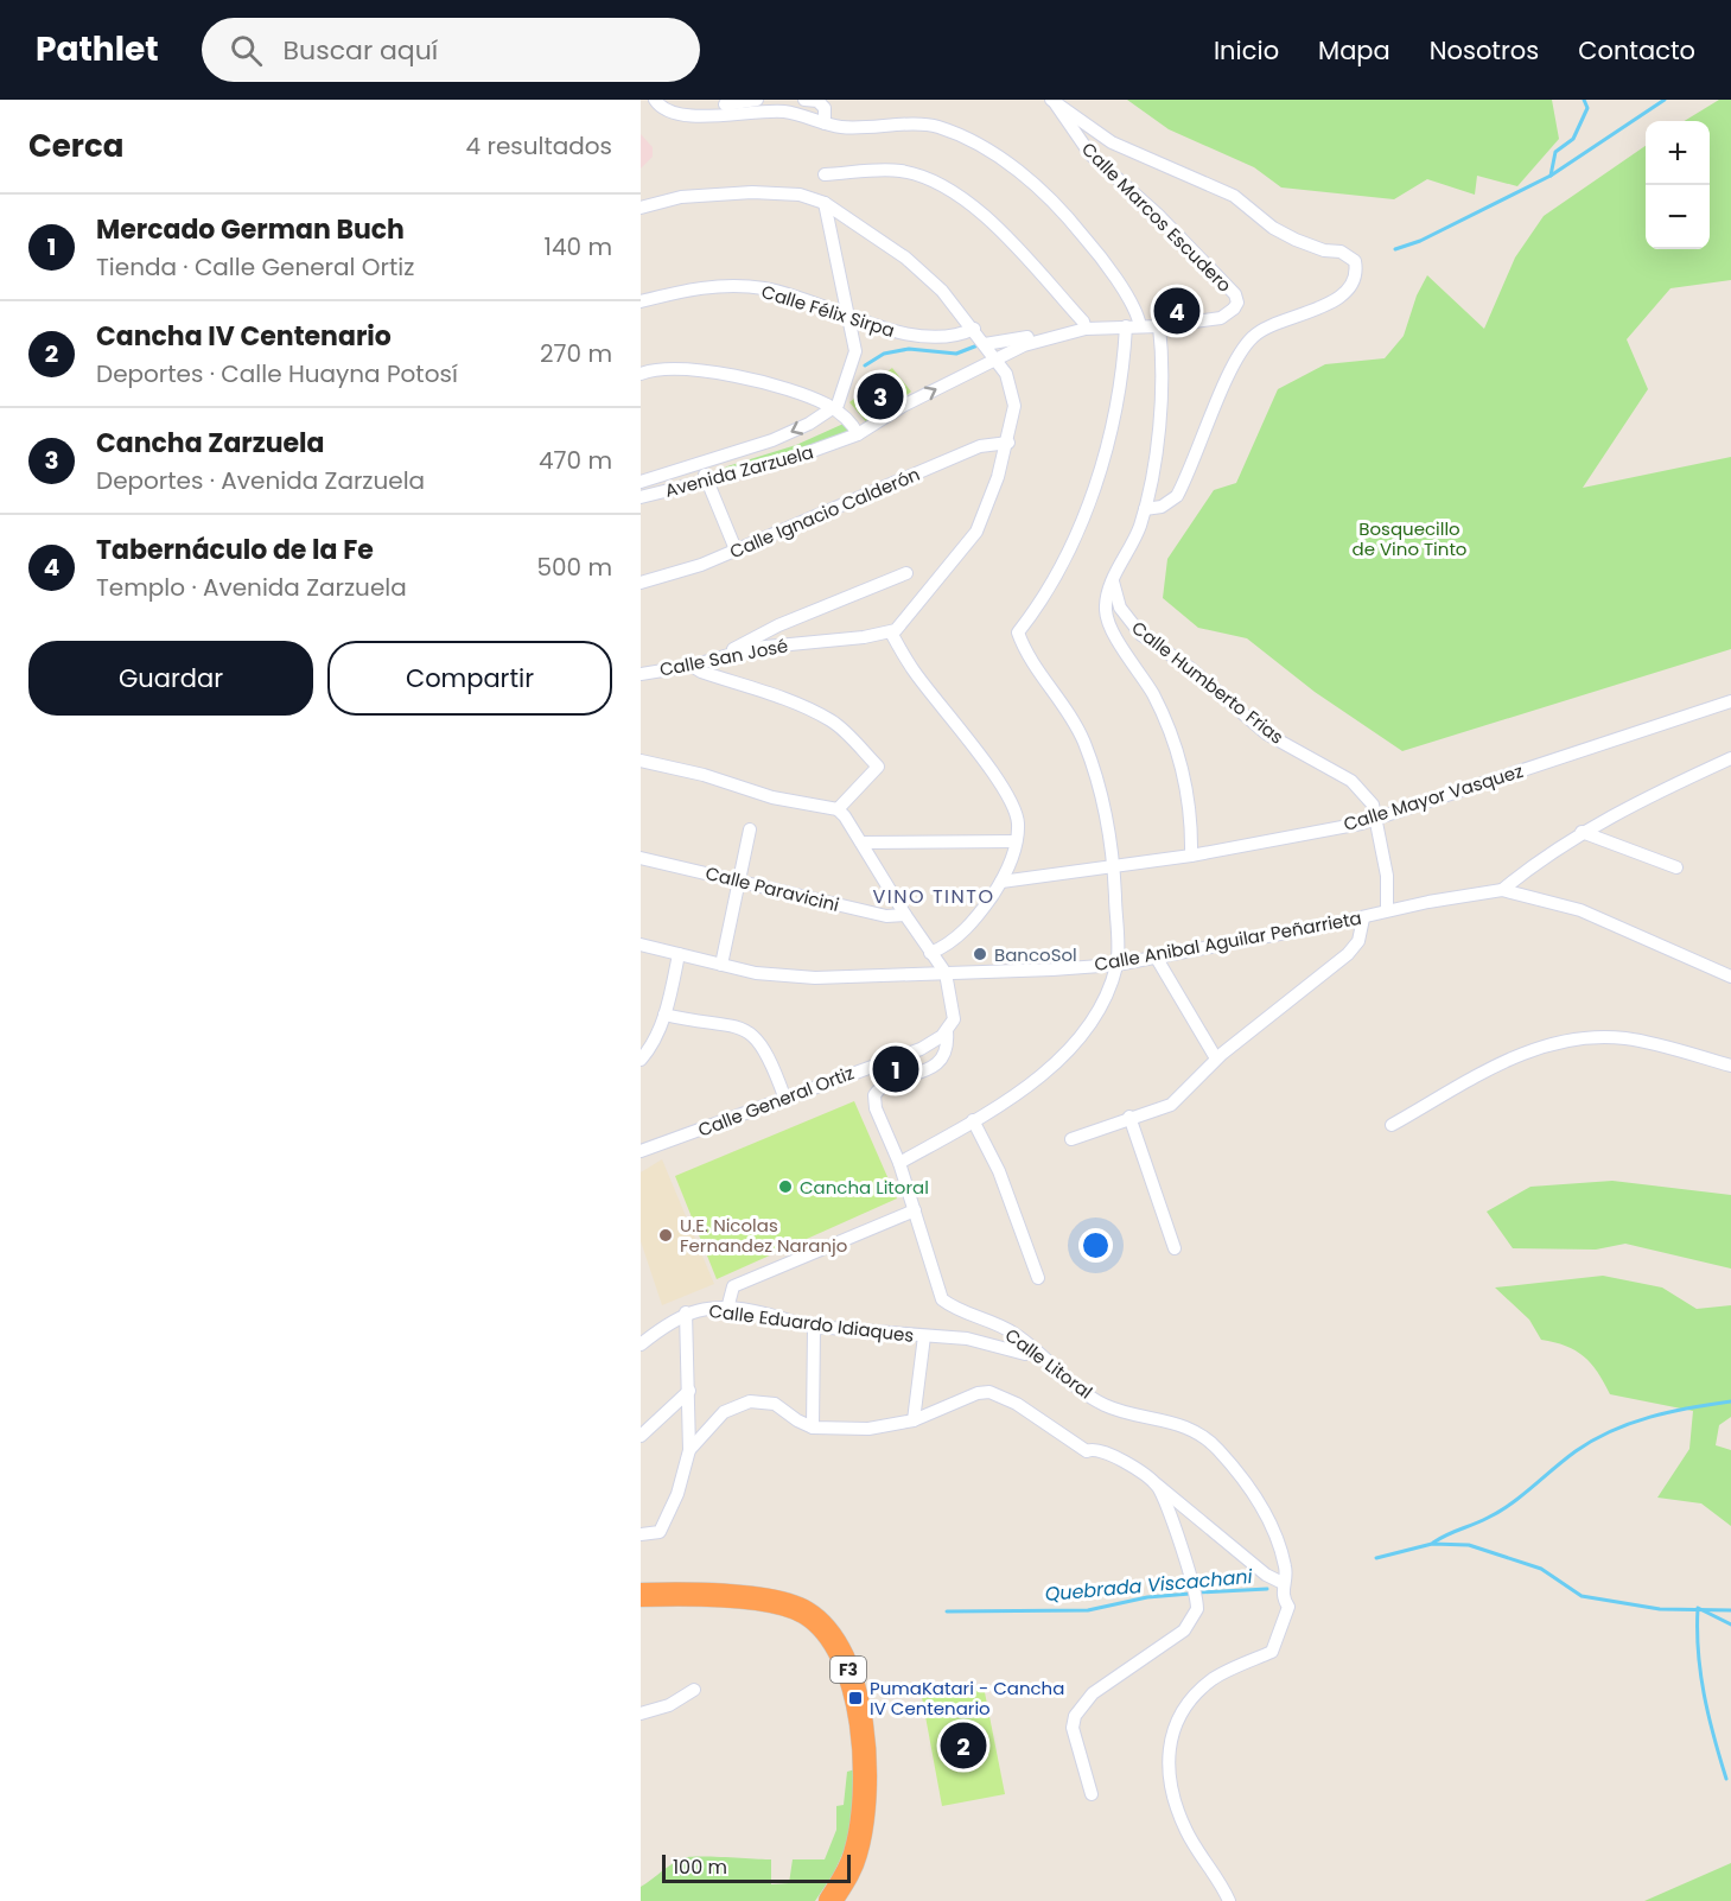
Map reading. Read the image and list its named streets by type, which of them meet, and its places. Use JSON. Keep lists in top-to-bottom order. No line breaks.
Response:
{"streets":{"highway":["F3"],"street":["Calle Marcos Escudero","Calle Félix Sirpa","Avenida Zarzuela","Calle Ignacio Calderón","Calle San José","Calle Humberto Frias","Calle Mayor Vasquez","Calle Paravicini","Calle Anibal Aguilar Peñarrieta","Calle General Ortiz","Calle Eduardo Idiaques","Calle Litoral"]},"crossings":[["Calle Marcos Escudero","Avenida Zarzuela"],["Calle Humberto Frias","Calle Mayor Vasquez"],["Calle Humberto Frias","Calle Anibal Aguilar Peñarrieta"],["Calle General Ortiz","Calle Litoral"],["Calle Eduardo Idiaques","Calle Litoral"]],"districts":["VINO TINTO"],"water":["Quebrada Viscachani"],"parks":["Bosquecillo de Vino Tinto"],"places":{"other":["BancoSol","Cancha Litoral","U.E. Nicolas Fernandez Naranjo"],"transit":["PumaKatari - Cancha IV Centenario"]},"scale_bar":"100 m","page":{"header":"Pathlet","search":"Buscar aquí","nav":["Inicio","Mapa","Nosotros","Contacto"],"heading":["Cerca","4 resultados"],"map_buttons":["+","−"],"list":[{"mark":"1","name":"Mercado German Buch","note":"Tienda · Calle General Ortiz","value":"140 m"},{"mark":"2","name":"Cancha IV Centenario","note":"Deportes · Calle Huayna Potosí","value":"270 m"},{"mark":"3","name":"Cancha Zarzuela","note":"Deportes · Avenida Zarzuela","value":"470 m"},{"mark":"4","name":"Tabernáculo de la Fe","note":"Templo · Avenida Zarzuela","value":"500 m"}],"pins":["4","3","1","2"],"buttons":["Guardar","Compartir"],"scale":"100 m"}}
